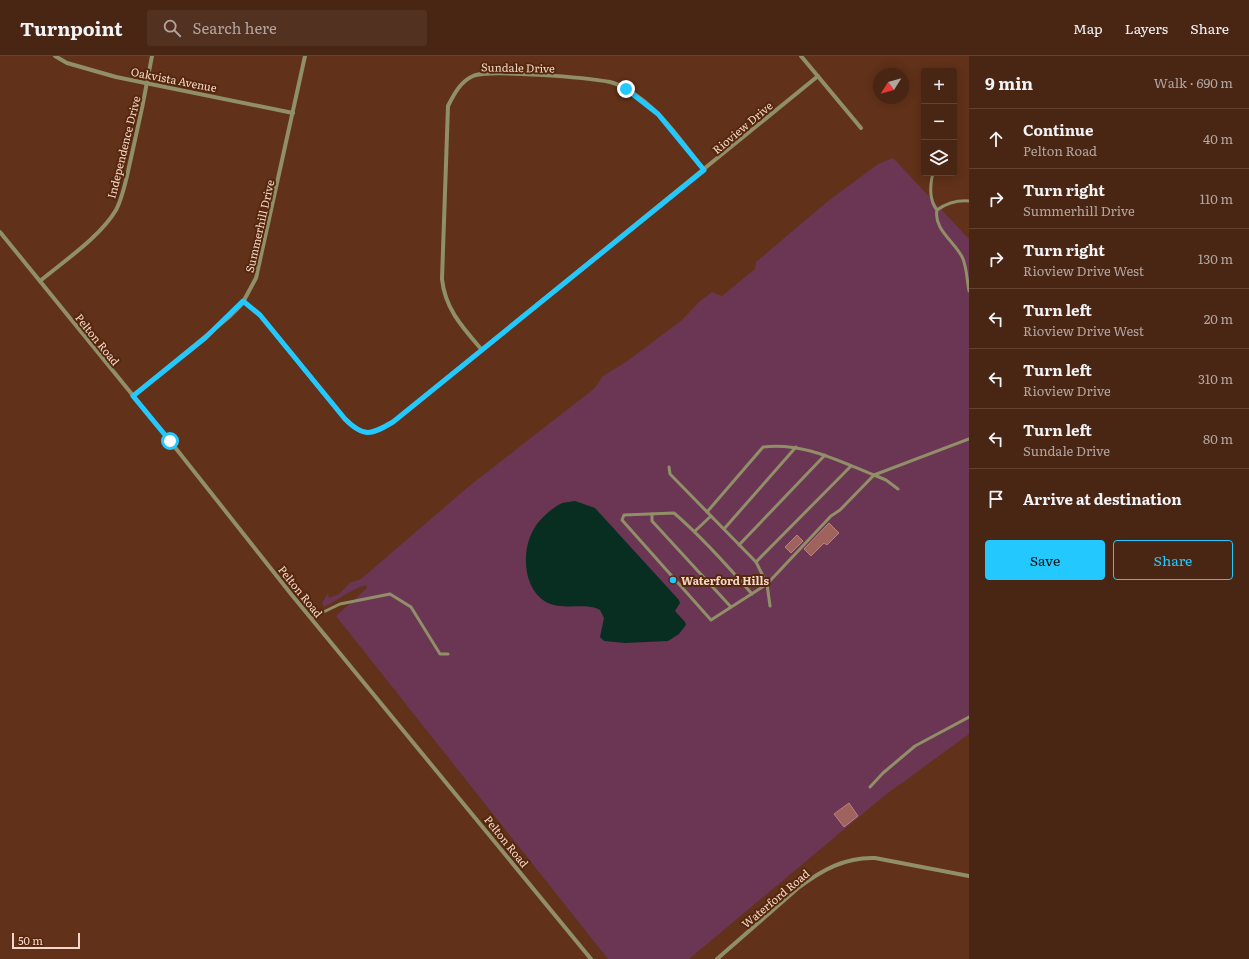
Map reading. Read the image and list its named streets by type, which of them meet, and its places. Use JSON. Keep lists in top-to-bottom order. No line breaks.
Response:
{"streets":{"street":["Sundale Drive","Oakvista Avenue","Rioview Drive","Independence Drive","Summerhill Drive","Pelton Road","Waterford Road"]},"crossings":[["Sundale Drive","Rioview Drive"],["Oakvista Avenue","Independence Drive"],["Oakvista Avenue","Summerhill Drive"],["Rioview Drive","Summerhill Drive"],["Independence Drive","Pelton Road"],["Summerhill Drive","Pelton Road"]],"places":["Waterford Hills"],"scale_bar":"50 m","north":"bottom left","page":{"header":"Turnpoint","search":"Search here","nav":["Map","Layers","Share"],"heading":["9 min","Walk · 690 m"],"map_buttons":["+","−"],"list":[["Continue","Pelton Road","40 m"],["Turn right","Summerhill Drive","110 m"],["Turn right","Rioview Drive West","130 m"],["Turn left","Rioview Drive West","20 m"],["Turn left","Rioview Drive","310 m"],["Turn left","Sundale Drive","80 m"],"Arrive at destination"],"buttons":["Save","Share"],"scale":"50 m"}}
